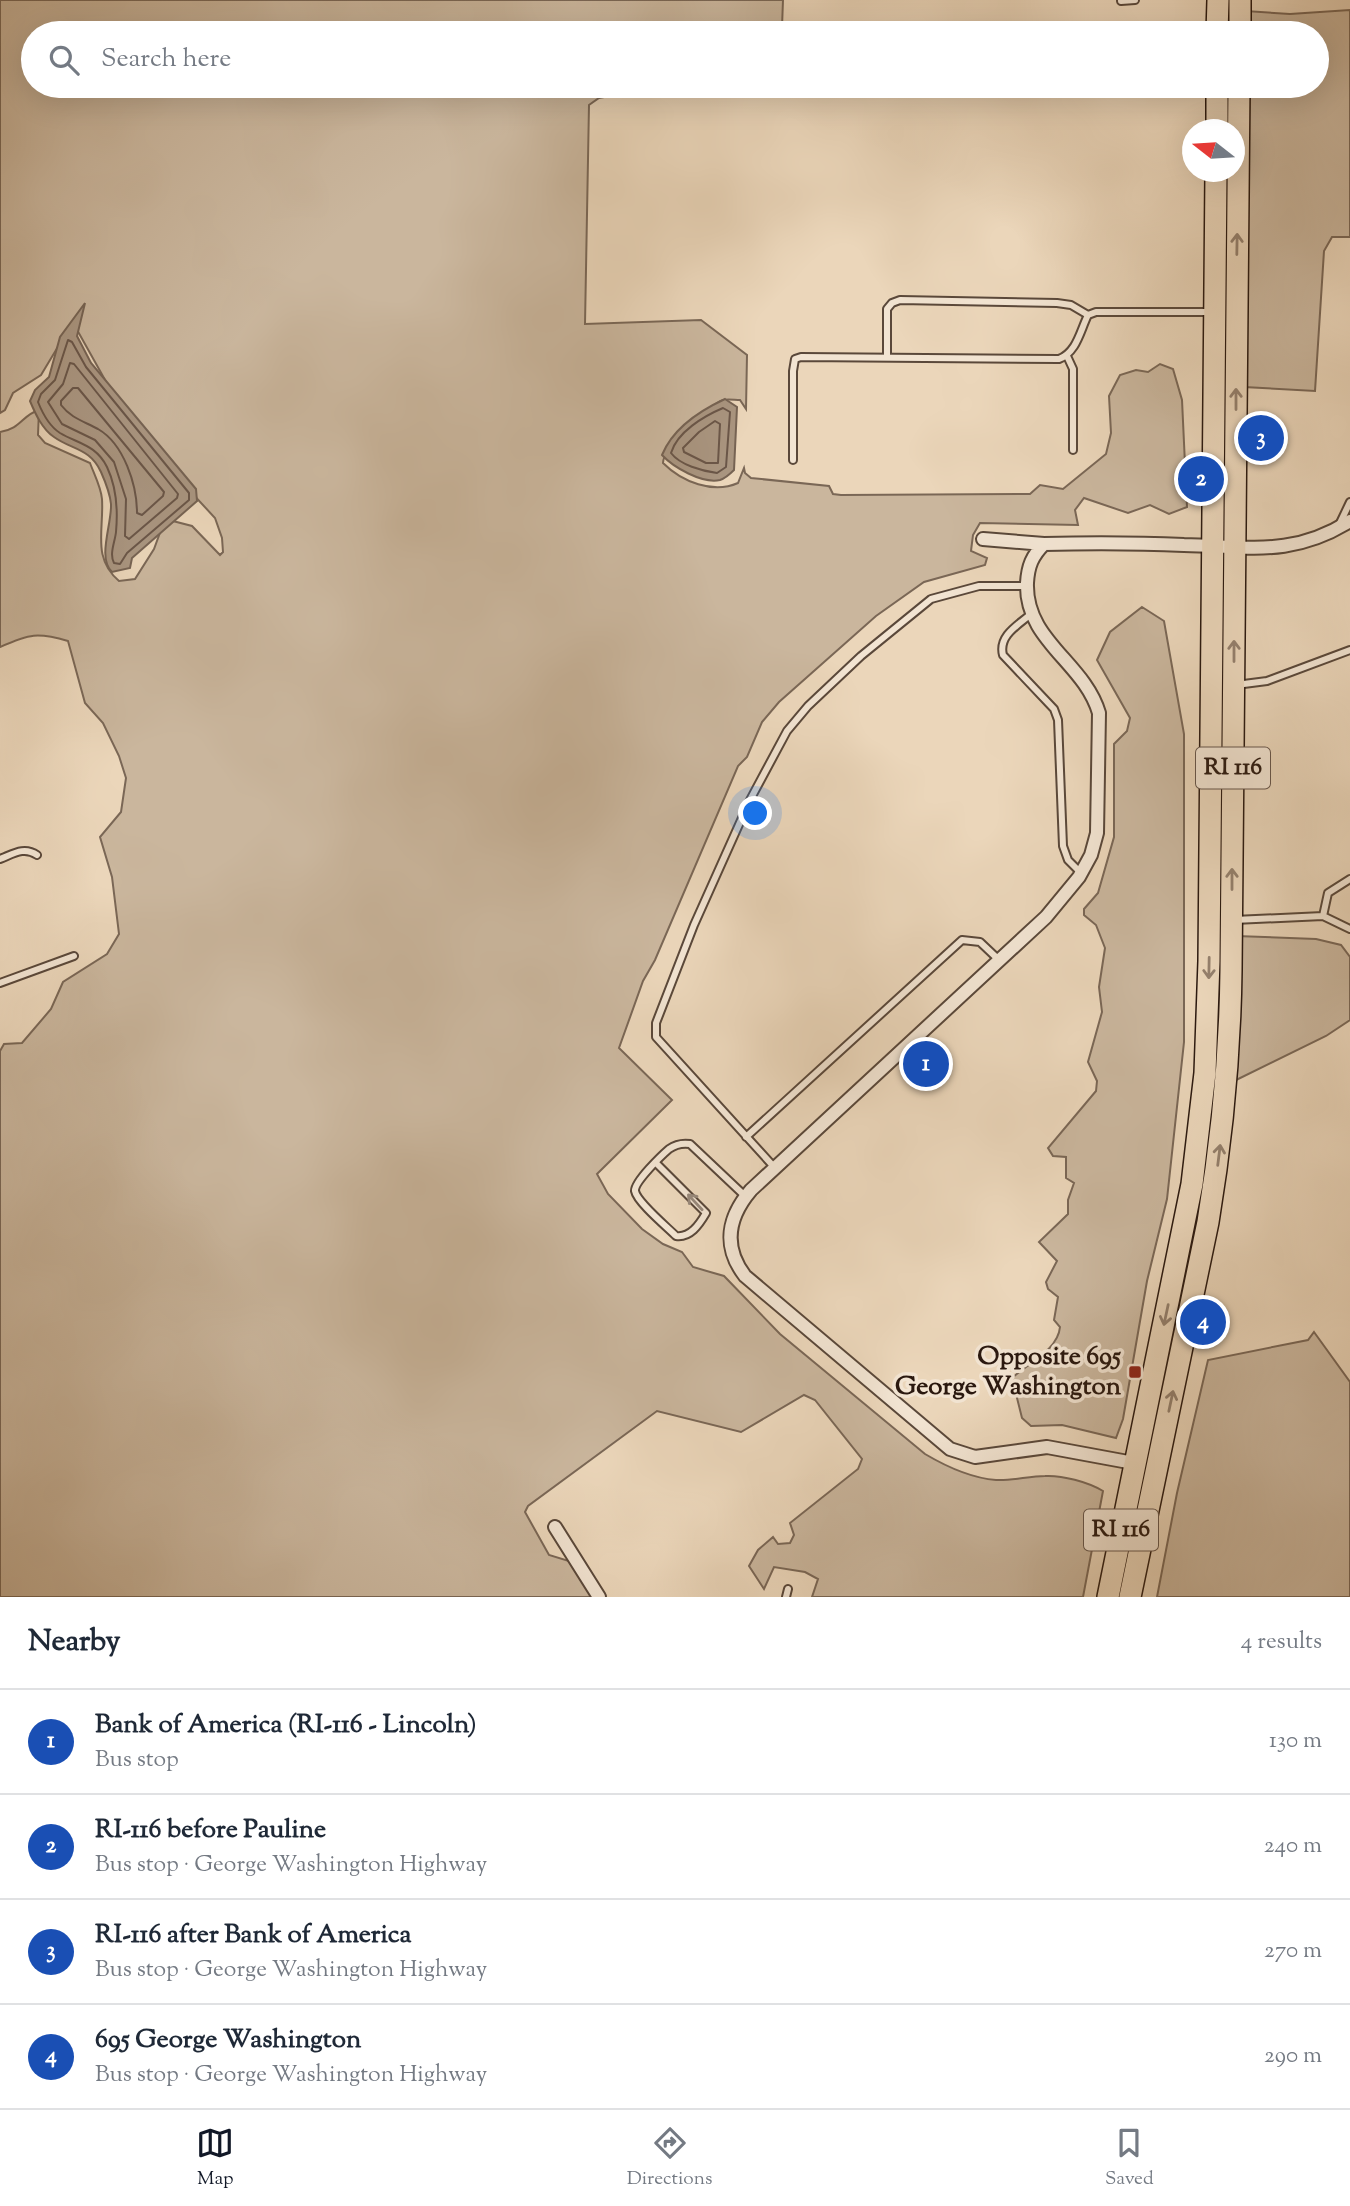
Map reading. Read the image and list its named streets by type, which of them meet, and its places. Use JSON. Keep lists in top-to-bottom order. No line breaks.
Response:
{"streets":{"main road":["RI 116"]},"places":{"transit":["Opposite 695 George Washington"]},"north":"left","page":{"search":"Search here","pins":["3","2","1","4"],"heading":["Nearby","4 results"],"list":[{"mark":"1","name":"Bank of America (RI-116 - Lincoln)","note":"Bus stop","value":"130 m"},{"mark":"2","name":"RI-116 before Pauline","note":"Bus stop · George Washington Highway","value":"240 m"},{"mark":"3","name":"RI-116 after Bank of America","note":"Bus stop · George Washington Highway","value":"270 m"},{"mark":"4","name":"695 George Washington","note":"Bus stop · George Washington Highway","value":"290 m"}],"nav":["Map","Directions","Saved"]}}
